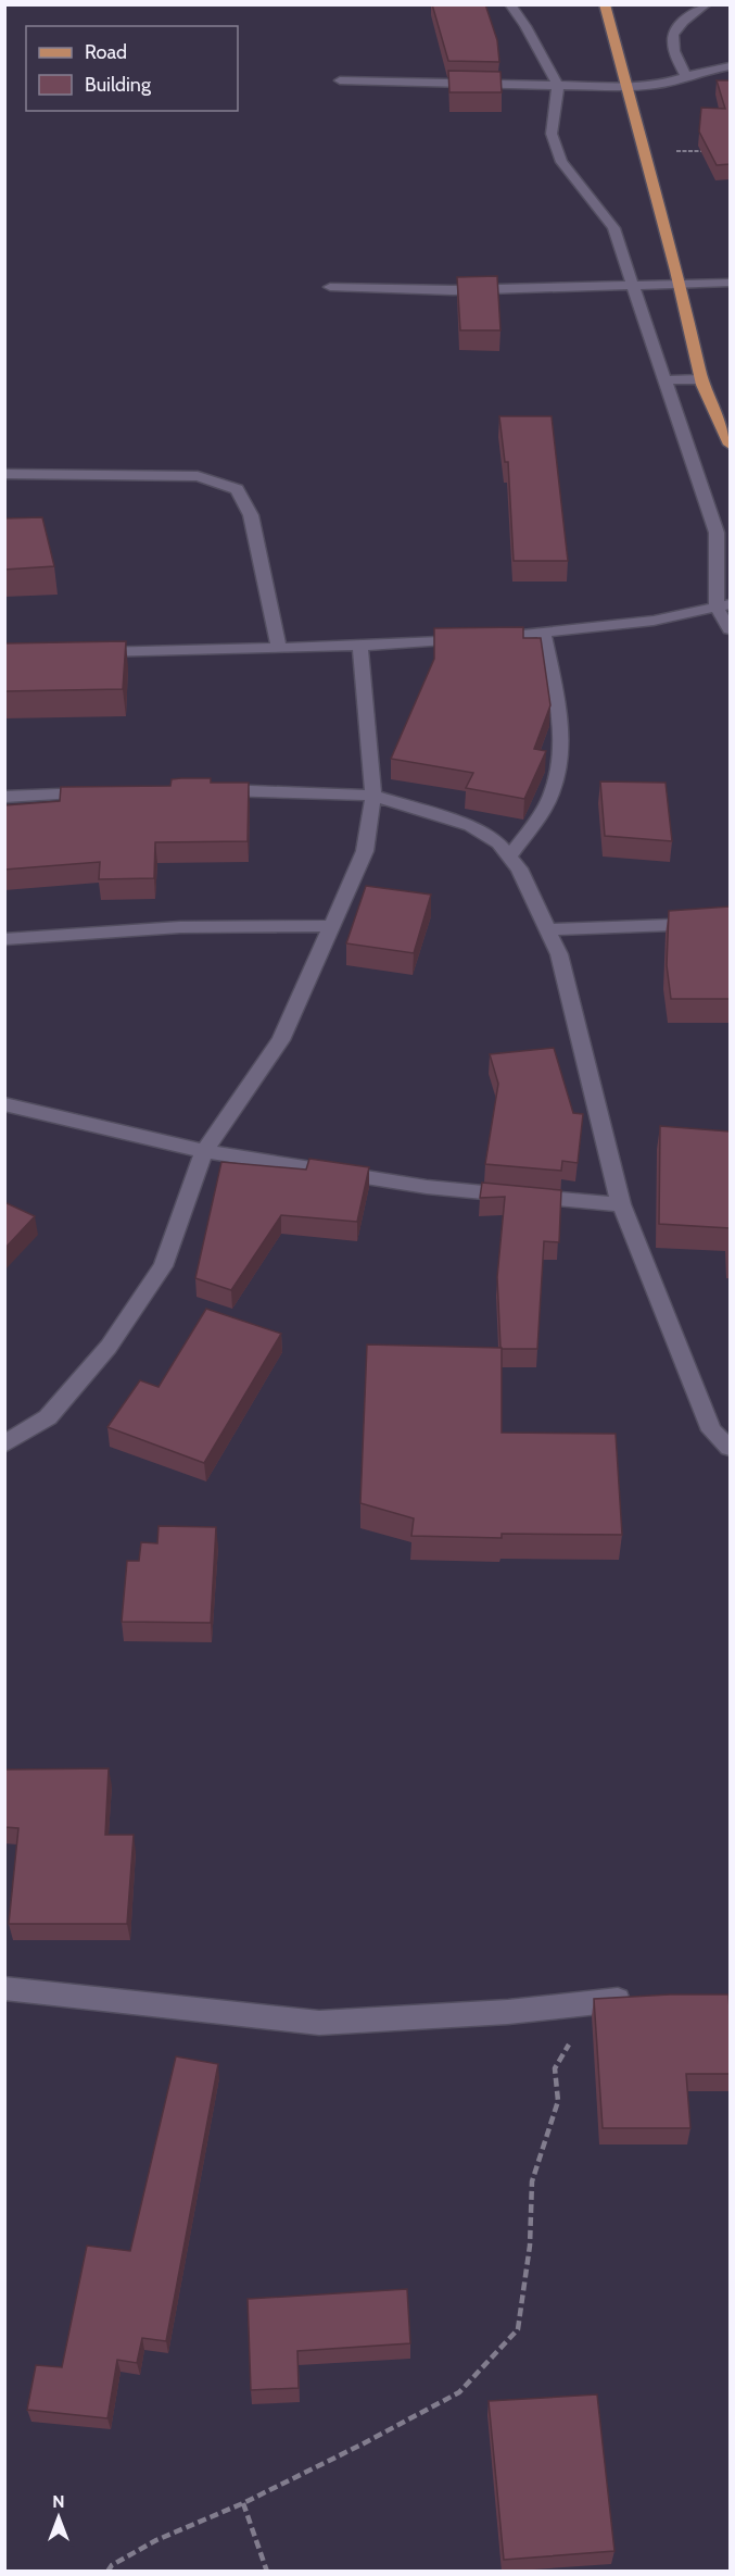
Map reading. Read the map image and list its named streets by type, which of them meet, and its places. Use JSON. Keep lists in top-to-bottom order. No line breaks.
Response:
{"legend":["Road","Building"],"north":"top"}
